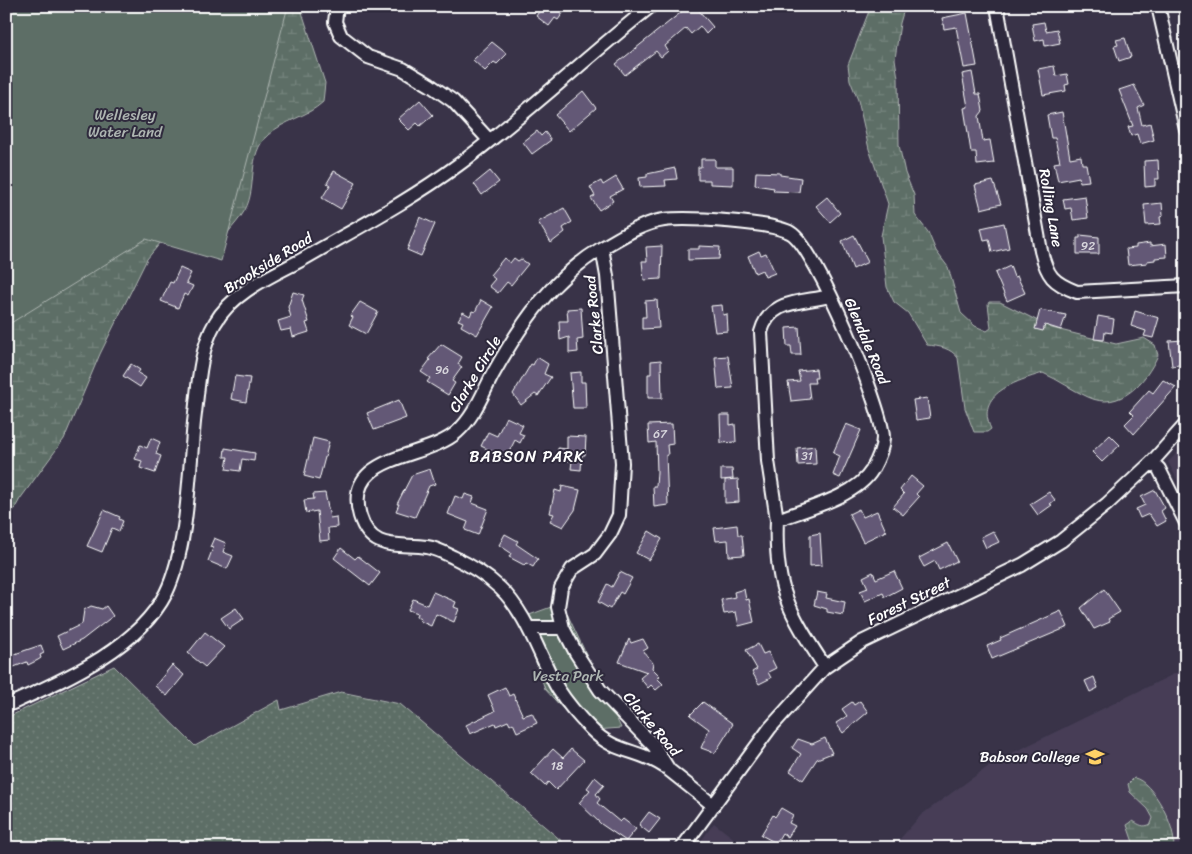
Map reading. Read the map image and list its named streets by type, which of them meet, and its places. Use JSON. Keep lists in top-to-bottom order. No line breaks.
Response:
{"streets":{"street":["Rolling Lane","Brookside Road","Clarke Road","Glendale Road","Clarke Circle","Forest Street"]},"crossings":[["Clarke Road","Clarke Circle"],["Clarke Road","Forest Street"],["Glendale Road","Forest Street"]],"districts":["BABSON PARK"],"parks":["Wellesley Water Land","Vesta Park"],"places":{"school or university":["Babson College"]},"house_numbers":["92","96","67","31","18"]}
